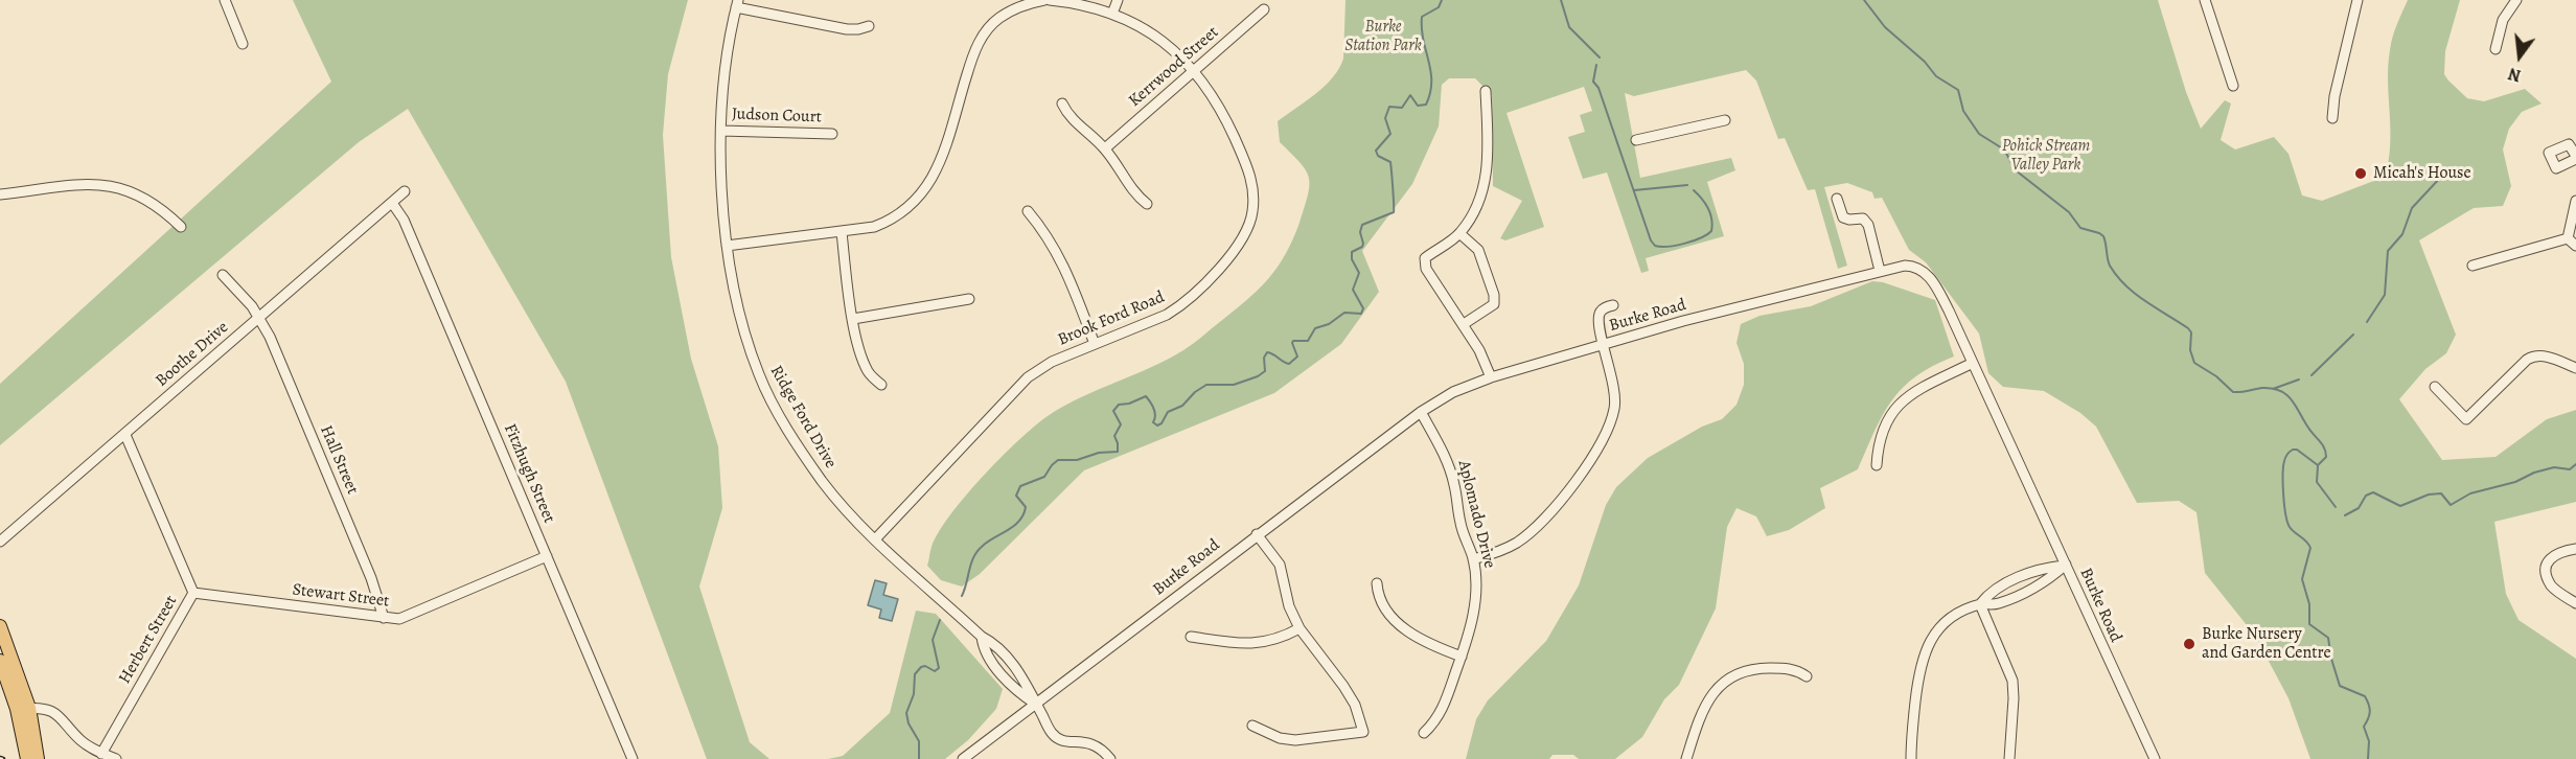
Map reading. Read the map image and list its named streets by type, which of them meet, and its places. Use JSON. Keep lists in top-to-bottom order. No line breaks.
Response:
{"streets":{"street":["Kerrwood Street","Judson Court","Burke Road","Brook Ford Road","Boothe Drive","Ridge Ford Drive","Hall Street","Fitzhugh Street","Aplomado Drive","Stewart Street","Herbert Street"]},"crossings":[["Kerrwood Street","Brook Ford Road"],["Judson Court","Ridge Ford Drive"],["Burke Road","Ridge Ford Drive"],["Burke Road","Aplomado Drive"],["Brook Ford Road","Ridge Ford Drive"],["Boothe Drive","Hall Street"],["Boothe Drive","Fitzhugh Street"],["Boothe Drive","Herbert Street"],["Hall Street","Stewart Street"],["Fitzhugh Street","Stewart Street"],["Stewart Street","Herbert Street"]],"parks":["Burke Station Park","Pohick Stream Valley Park"],"places":["Micah's House","Burke Nursery and Garden Centre"],"north":"bottom"}
